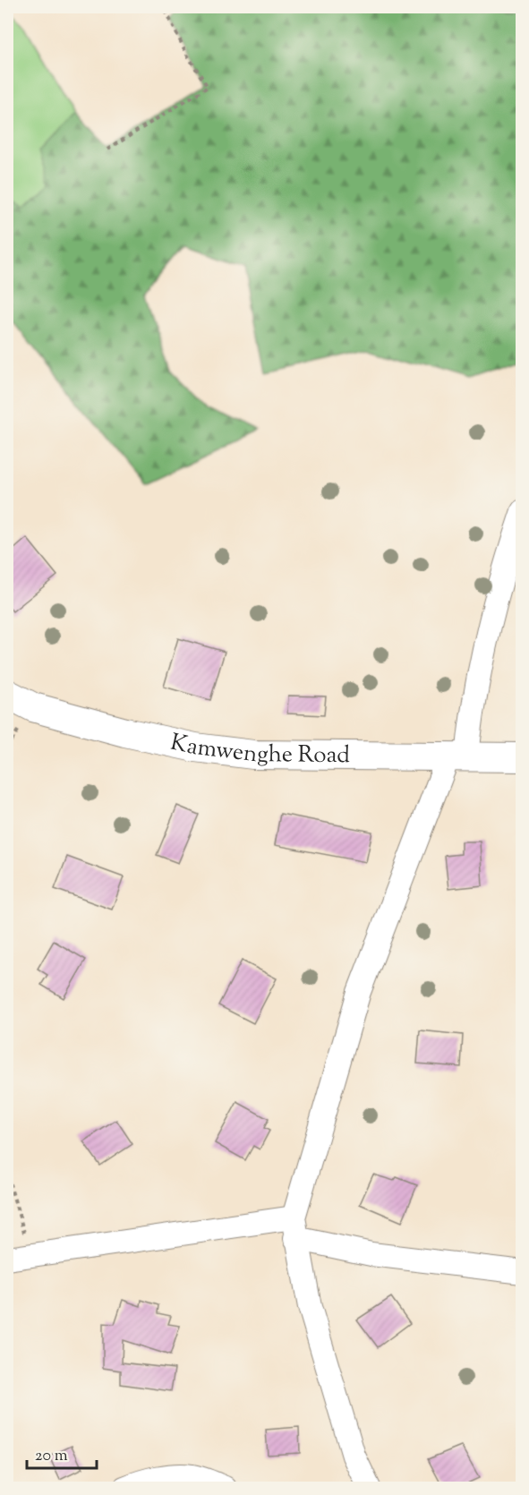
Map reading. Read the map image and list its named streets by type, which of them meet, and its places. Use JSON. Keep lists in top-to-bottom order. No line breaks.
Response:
{"streets":{"main road":["Kamwenghe Road"]},"scale_bar":"20 m"}
